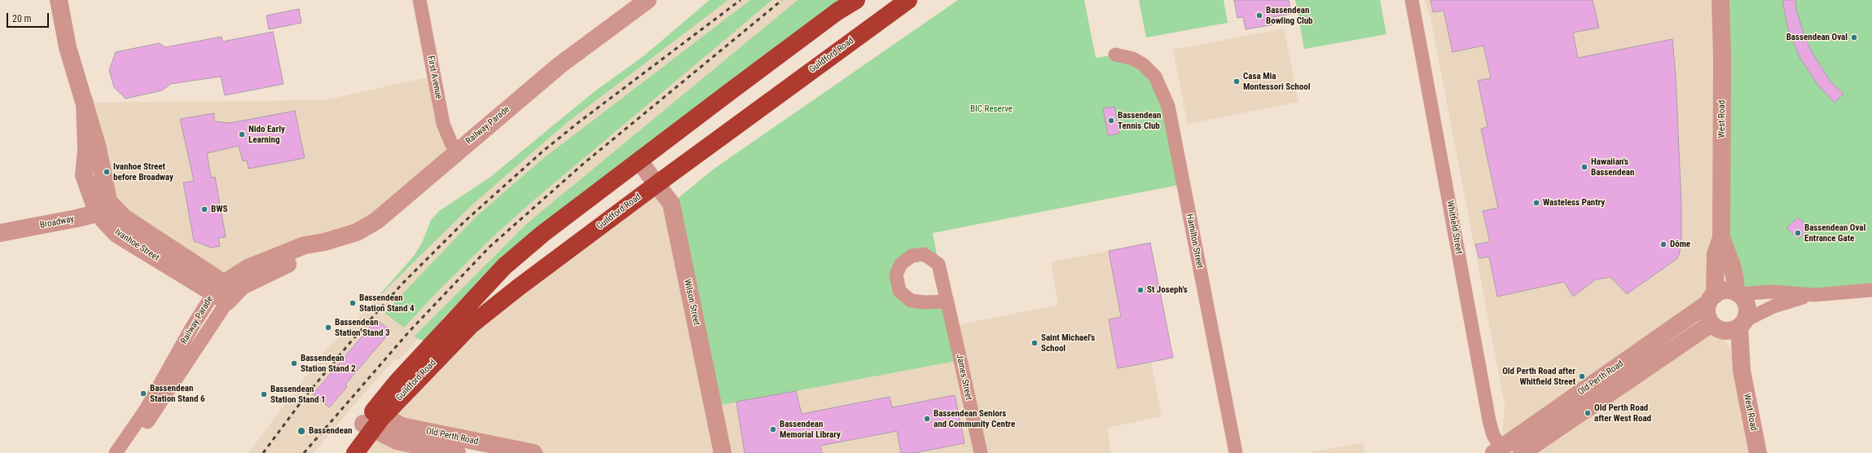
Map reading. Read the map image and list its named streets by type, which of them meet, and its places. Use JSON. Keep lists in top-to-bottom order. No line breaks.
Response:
{"streets":{"highway":["Guildford Road"],"street":["First Avenue","West Road","Railway Parade","Broadway","Whitfield Street","Hamilton Street","Ivanhoe Street","Wilson Street","James Street","Old Perth Road"]},"crossings":[["Guildford Road","Wilson Street"],["Guildford Road","Old Perth Road"],["First Avenue","Railway Parade"],["West Road","Old Perth Road"],["Railway Parade","Ivanhoe Street"],["Broadway","Ivanhoe Street"],["Whitfield Street","Old Perth Road"]],"parks":["BIC Reserve"],"places":["Bassendean Bowling Club","Bassendean Oval","Casa Mia Montessori School","Bassendean Tennis Club","Nido Early Learning","Hawaiian's Bassendean","Ivanhoe Street before Broadway","Wasteless Pantry","BWS","Bassendean Oval Entrance Gate","Dôme","St Joseph's","Bassendean Station Stand 4","Bassendean Station Stand 3","Saint Michael's School","Bassendean Station Stand 2","Old Perth Road after Whitfield Street","Bassendean Station Stand 6","Bassendean Station Stand 1","Old Perth Road after West Road","Bassendean Seniors and Community Centre","Bassendean Memorial Library","Bassendean"],"scale_bar":"20 m"}
